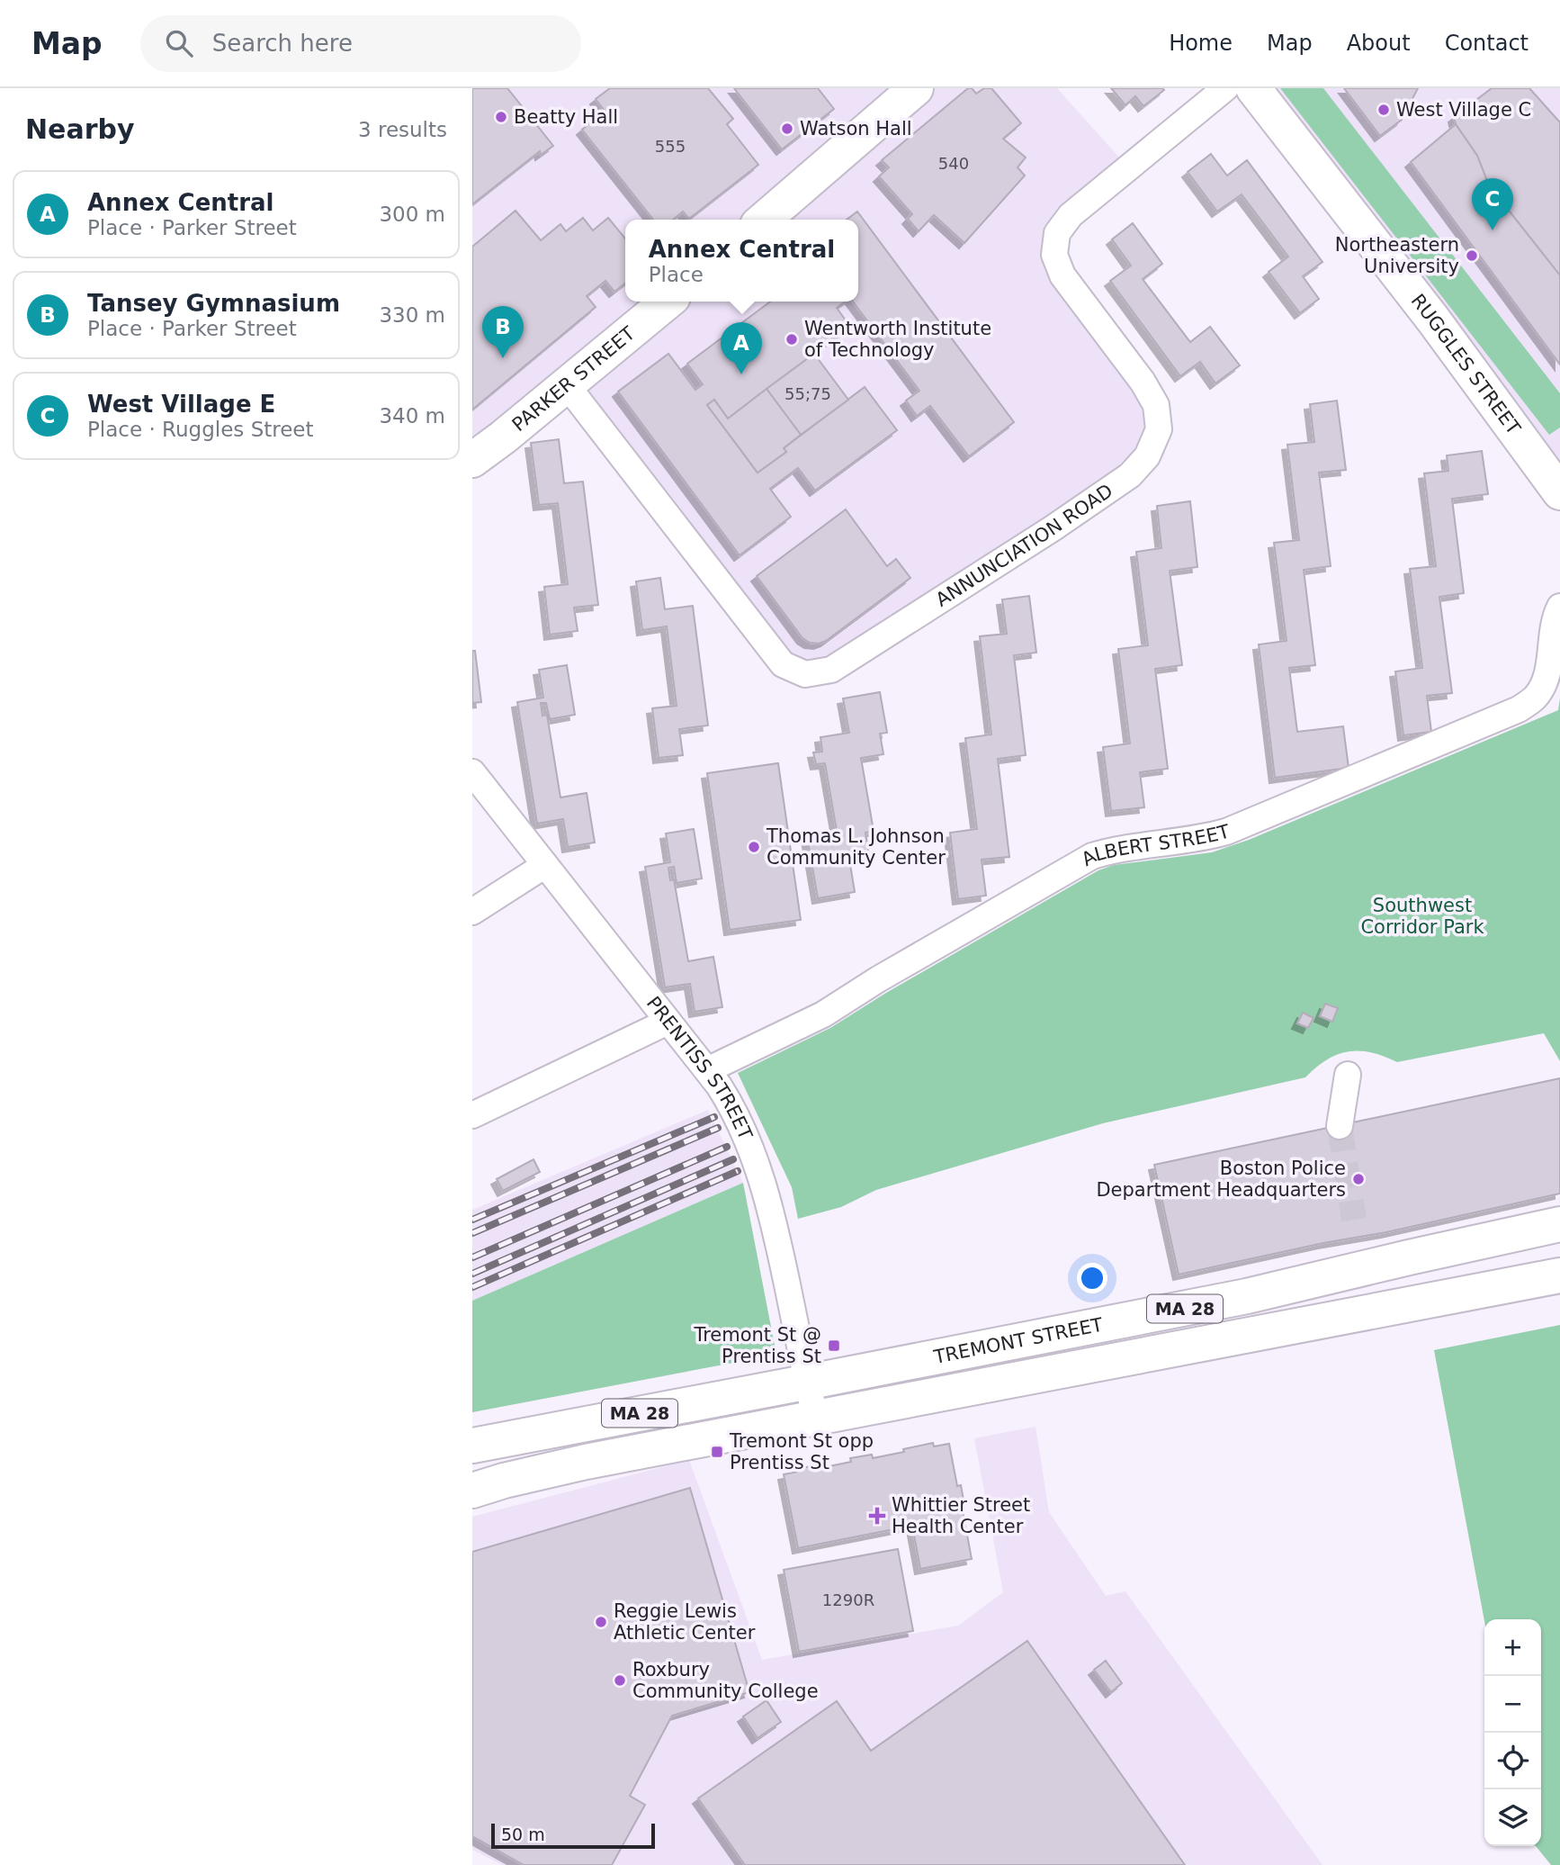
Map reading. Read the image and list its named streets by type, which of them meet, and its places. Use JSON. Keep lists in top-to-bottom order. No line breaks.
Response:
{"streets":{"main road":["RUGGLES STREET","PARKER STREET","MA 28","TREMONT STREET"],"street":["ANNUNCIATION ROAD","ALBERT STREET","PRENTISS STREET"]},"crossings":[["PARKER STREET","ANNUNCIATION ROAD"],["ALBERT STREET","PRENTISS STREET"],["PRENTISS STREET","TREMONT STREET"]],"parks":["Southwest Corridor Park"],"places":{"other":["West Village C","Beatty Hall","Watson Hall","Northeastern University","Wentworth Institute of Technology","Thomas L. Johnson Community Center","Boston Police Department Headquarters","Reggie Lewis Athletic Center","Roxbury Community College"],"transit":["Tremont St @ Prentiss St","Tremont St opp Prentiss St"],"health":["Whittier Street Health Center"]},"house_numbers":["555","540","55;75","1290R"],"scale_bar":"50 m","page":{"header":"Map","search":"Search here","nav":["Home","Map","About","Contact"],"heading":["Nearby","3 results"],"list":[{"mark":"A","name":"Annex Central","note":"Place · Parker Street","value":"300 m"},{"mark":"B","name":"Tansey Gymnasium","note":"Place · Parker Street","value":"330 m"},{"mark":"C","name":"West Village E","note":"Place · Ruggles Street","value":"340 m"}],"pins":["C","B","A"],"popup":["Annex Central","Place"],"map_buttons":["+","−"],"scale":"50 m"}}
